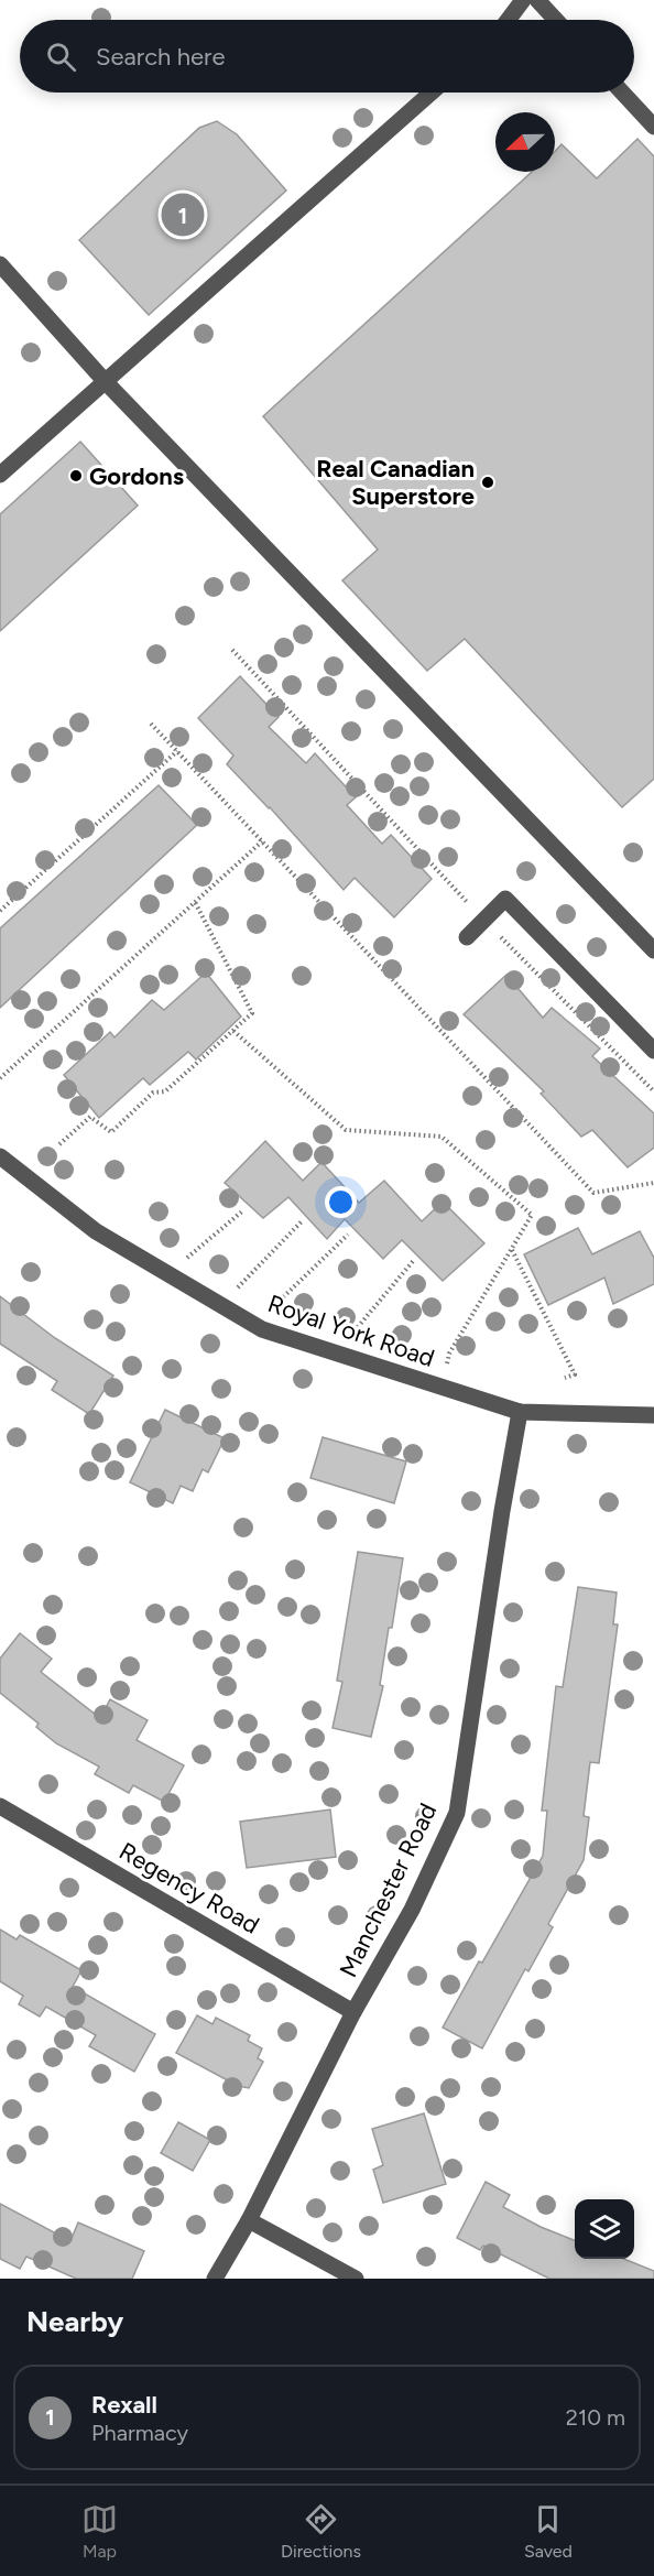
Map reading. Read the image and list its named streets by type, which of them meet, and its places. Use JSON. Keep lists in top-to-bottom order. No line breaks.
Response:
{"streets":{"street":["Royal York Road","Regency Road","Manchester Road"]},"crossings":[["Royal York Road","Manchester Road"],["Regency Road","Manchester Road"]],"places":["Gordons","Real Canadian Superstore"],"north":"left","page":{"search":"Search here","pins":"1","heading":"Nearby","list":[{"mark":"1","name":"Rexall","note":"Pharmacy","value":"210 m"}],"nav":["Map","Directions","Saved"]}}
